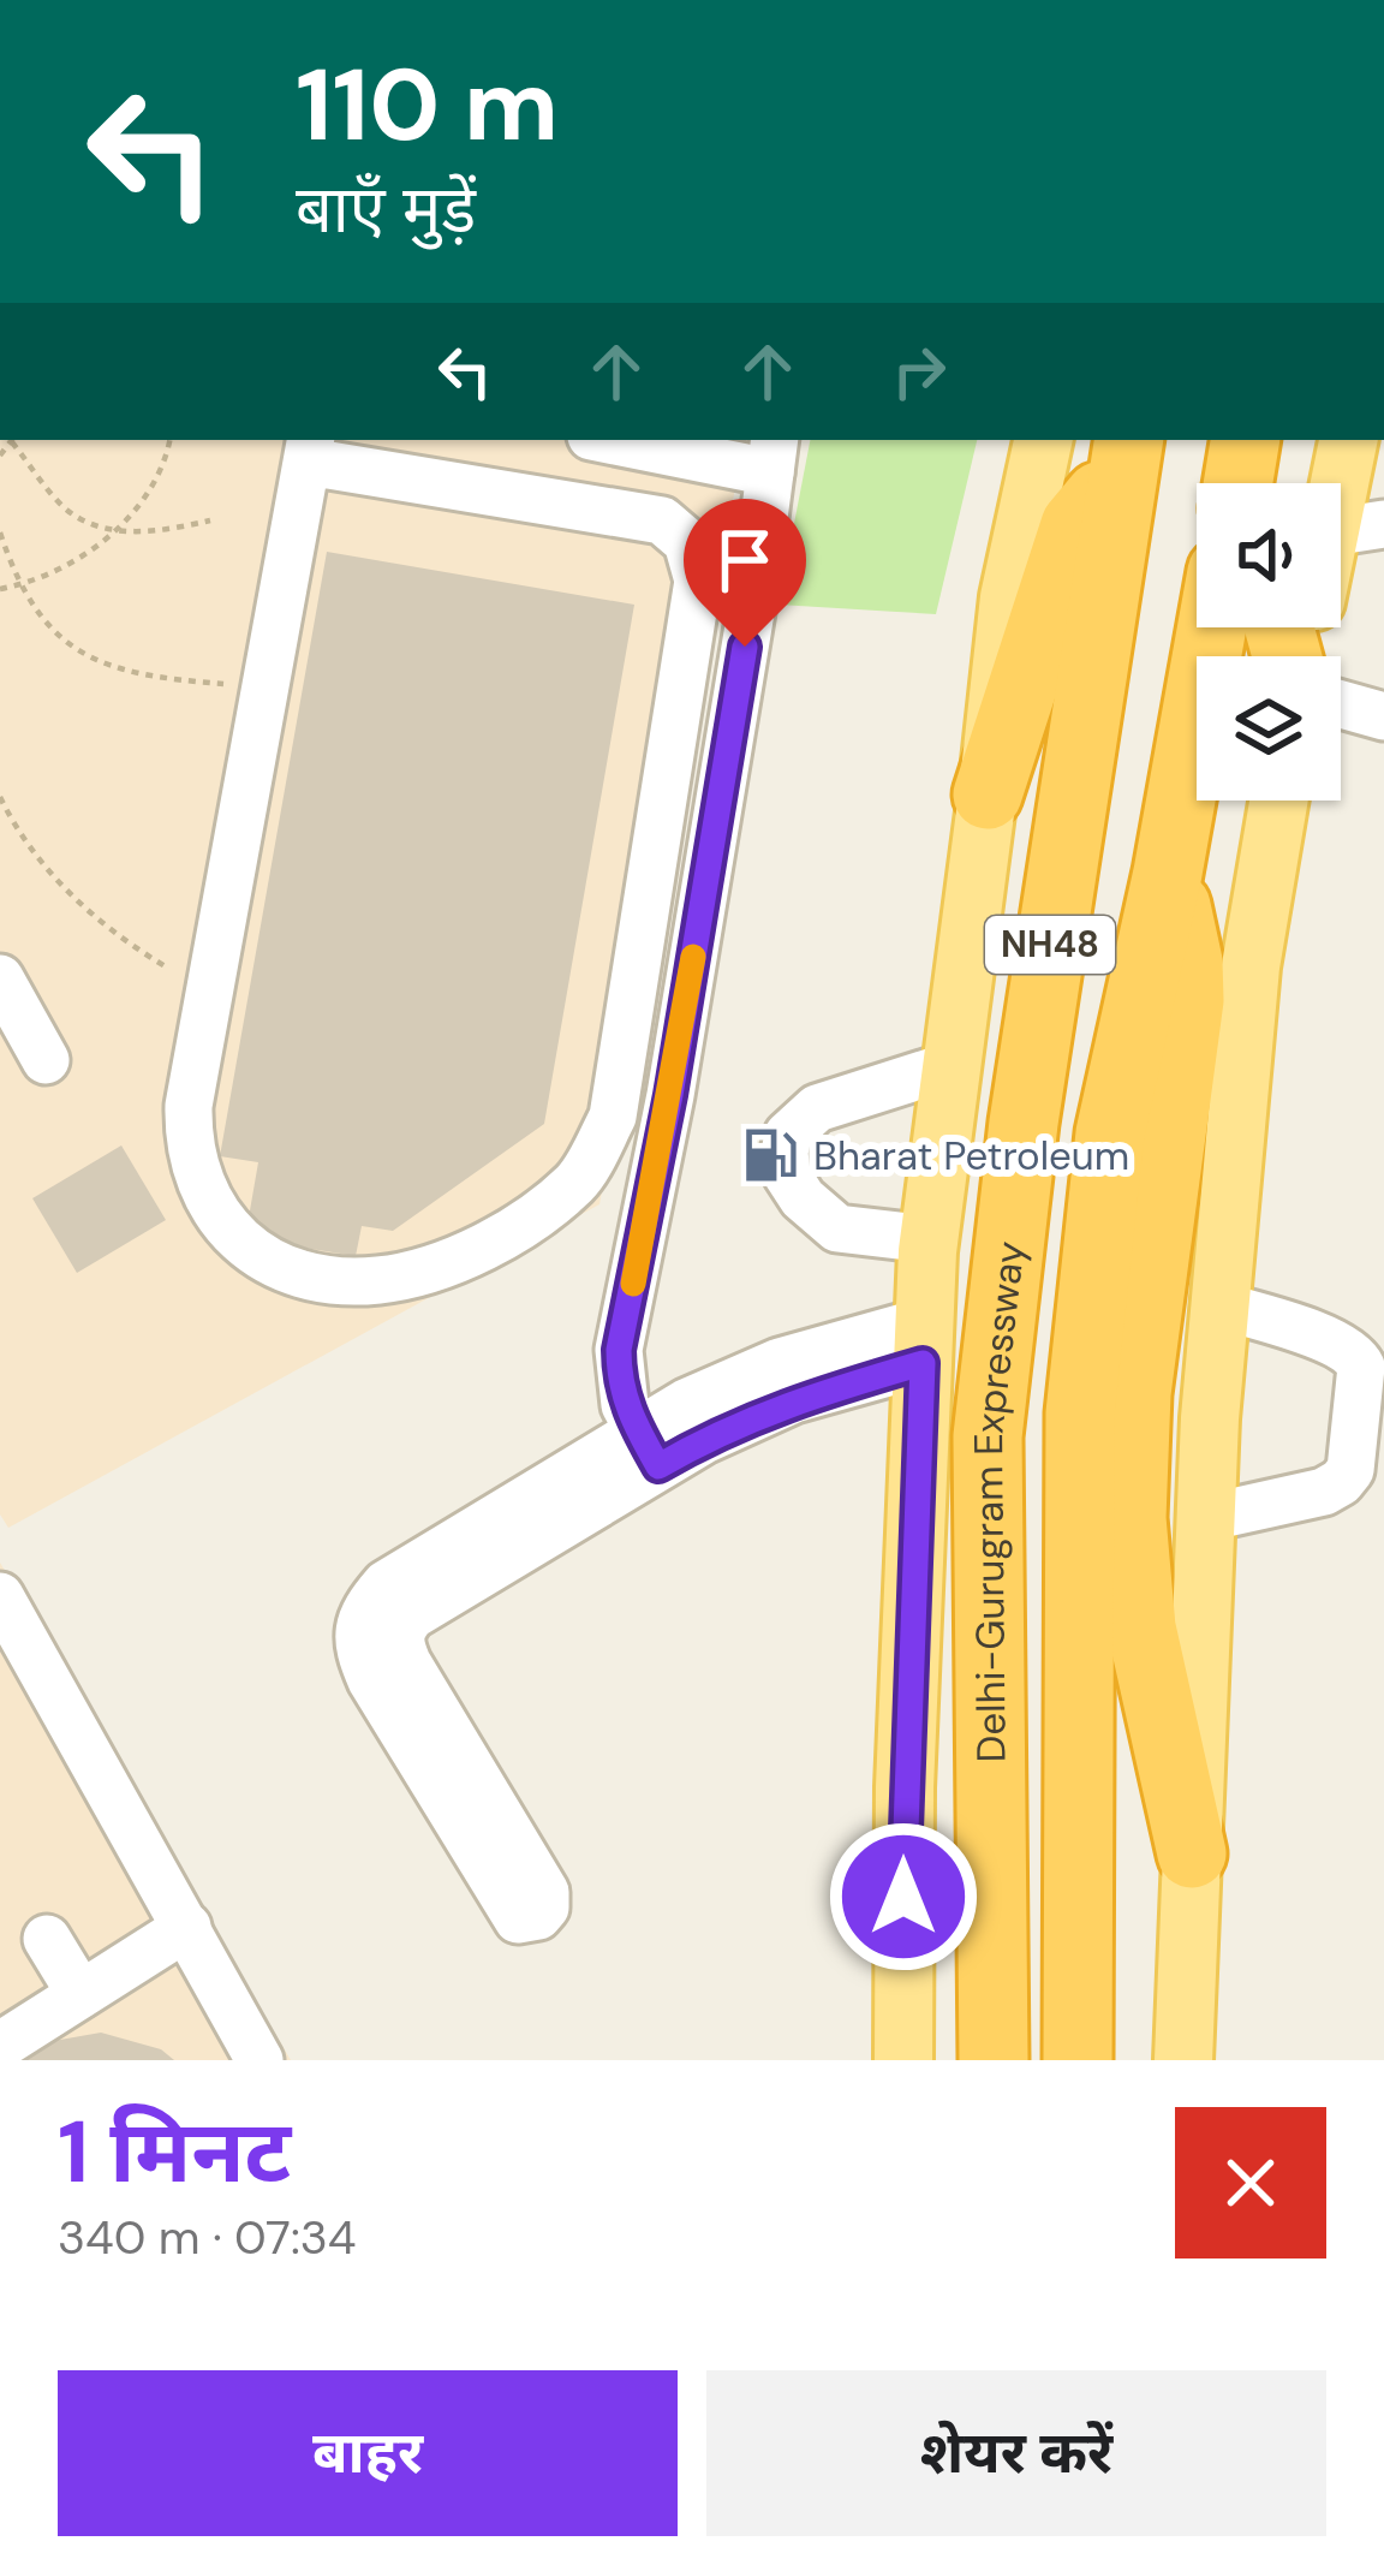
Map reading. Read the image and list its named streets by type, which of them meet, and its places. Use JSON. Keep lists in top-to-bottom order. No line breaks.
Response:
{"streets":{"highway":["NH48","Delhi-Gurugram Expressway"]},"places":{"fuel station":["Bharat Petroleum"]},"page":{"turn":["110 m","बाएँ मुड़ें"],"heading":["1 मिनट","340 m · 07:34"],"buttons":["बाहर","शेयर करें"]}}
